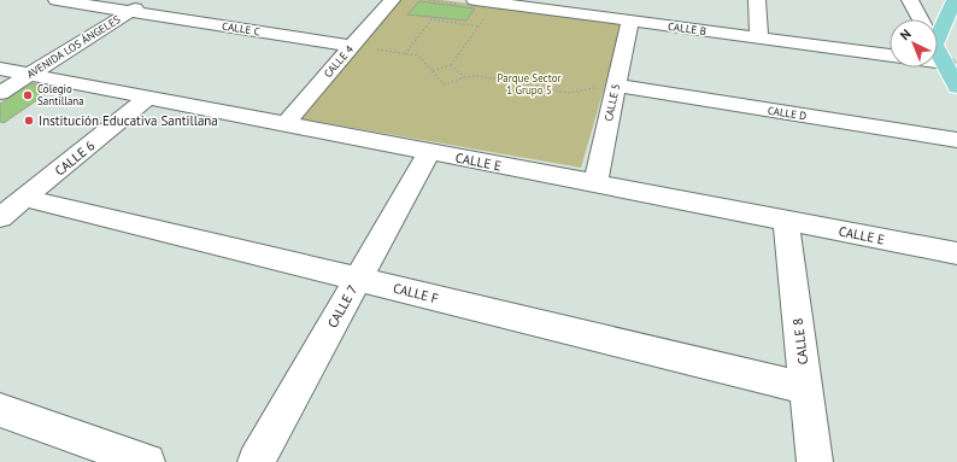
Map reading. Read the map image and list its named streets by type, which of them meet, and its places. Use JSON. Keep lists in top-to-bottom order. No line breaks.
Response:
{"streets":{"street":["CALLE C","CALLE B","AVENIDA LOS ÁNGELES","CALLE 4","CALLE 5","CALLE D","CALLE 6","CALLE E","CALLE F","CALLE 7","CALLE 8"]},"crossings":[["CALLE C","AVENIDA LOS ÁNGELES"],["CALLE C","CALLE 4"],["CALLE B","CALLE 5"],["AVENIDA LOS ÁNGELES","CALLE E"],["CALLE 4","CALLE E"],["CALLE 5","CALLE D"],["CALLE 5","CALLE E"],["CALLE 6","CALLE E"],["CALLE 6","CALLE F"],["CALLE E","CALLE 7"],["CALLE E","CALLE 8"],["CALLE F","CALLE 7"],["CALLE F","CALLE 8"]],"parks":["Parque Sector 1 Grupo 5"],"places":["Colegio Santillana","Institución Educativa Santillana"],"north":"top left"}
